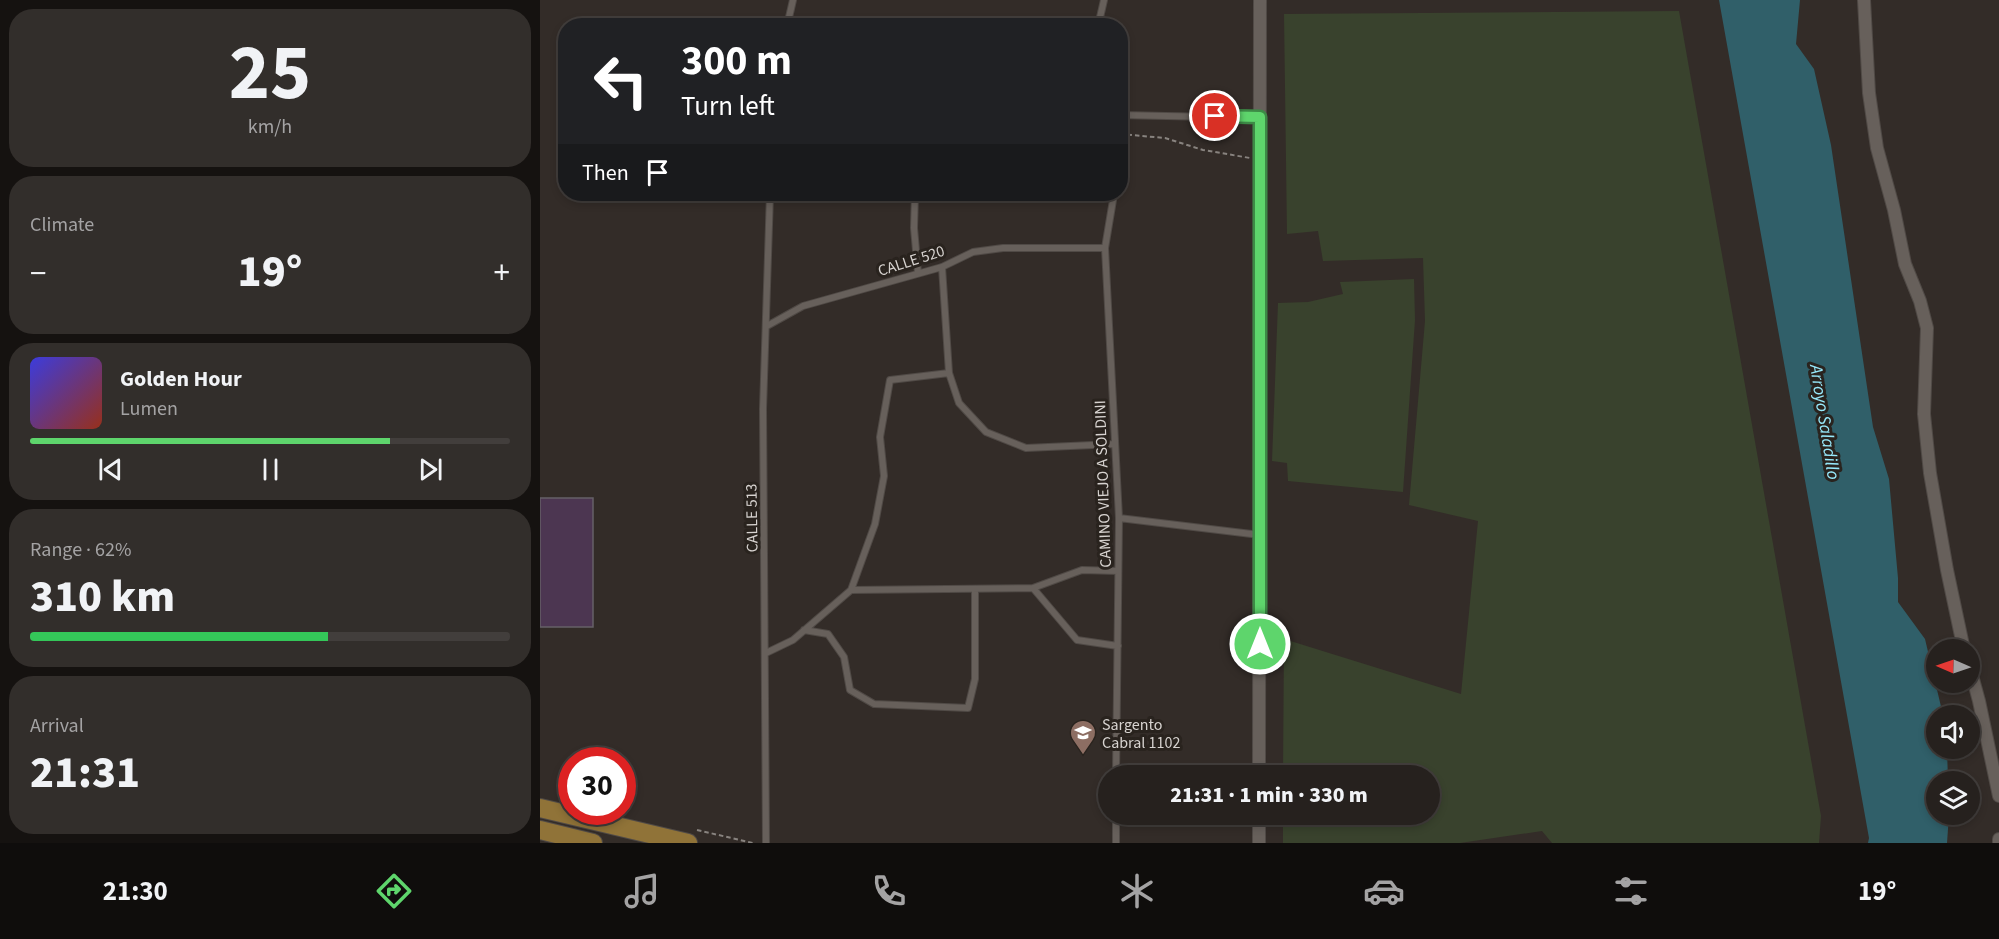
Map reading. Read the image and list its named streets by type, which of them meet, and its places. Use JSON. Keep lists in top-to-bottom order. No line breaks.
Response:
{"streets":{"lane":["CALLE 520","CAMINO VIEJO A SOLDINI","CALLE 513"]},"crossings":[["CALLE 520","CAMINO VIEJO A SOLDINI"],["CALLE 520","CALLE 513"]],"water":["Arroyo Saladillo"],"places":{"school or university":["Sargento Cabral 1102"]},"north":"left","page":{"tile":[["25","km/h"],"Climate",["Range · 62%","310 km"],["Arrival","21:31"]],"turn":["300 m","Turn left"],"then":"Then","heat":["−","19°","+"],"song":["Golden Hour","Lumen"],"limit":"30","trip":"21:31 · 1 min · 330 m","tabs":["21:30","19°"]}}
